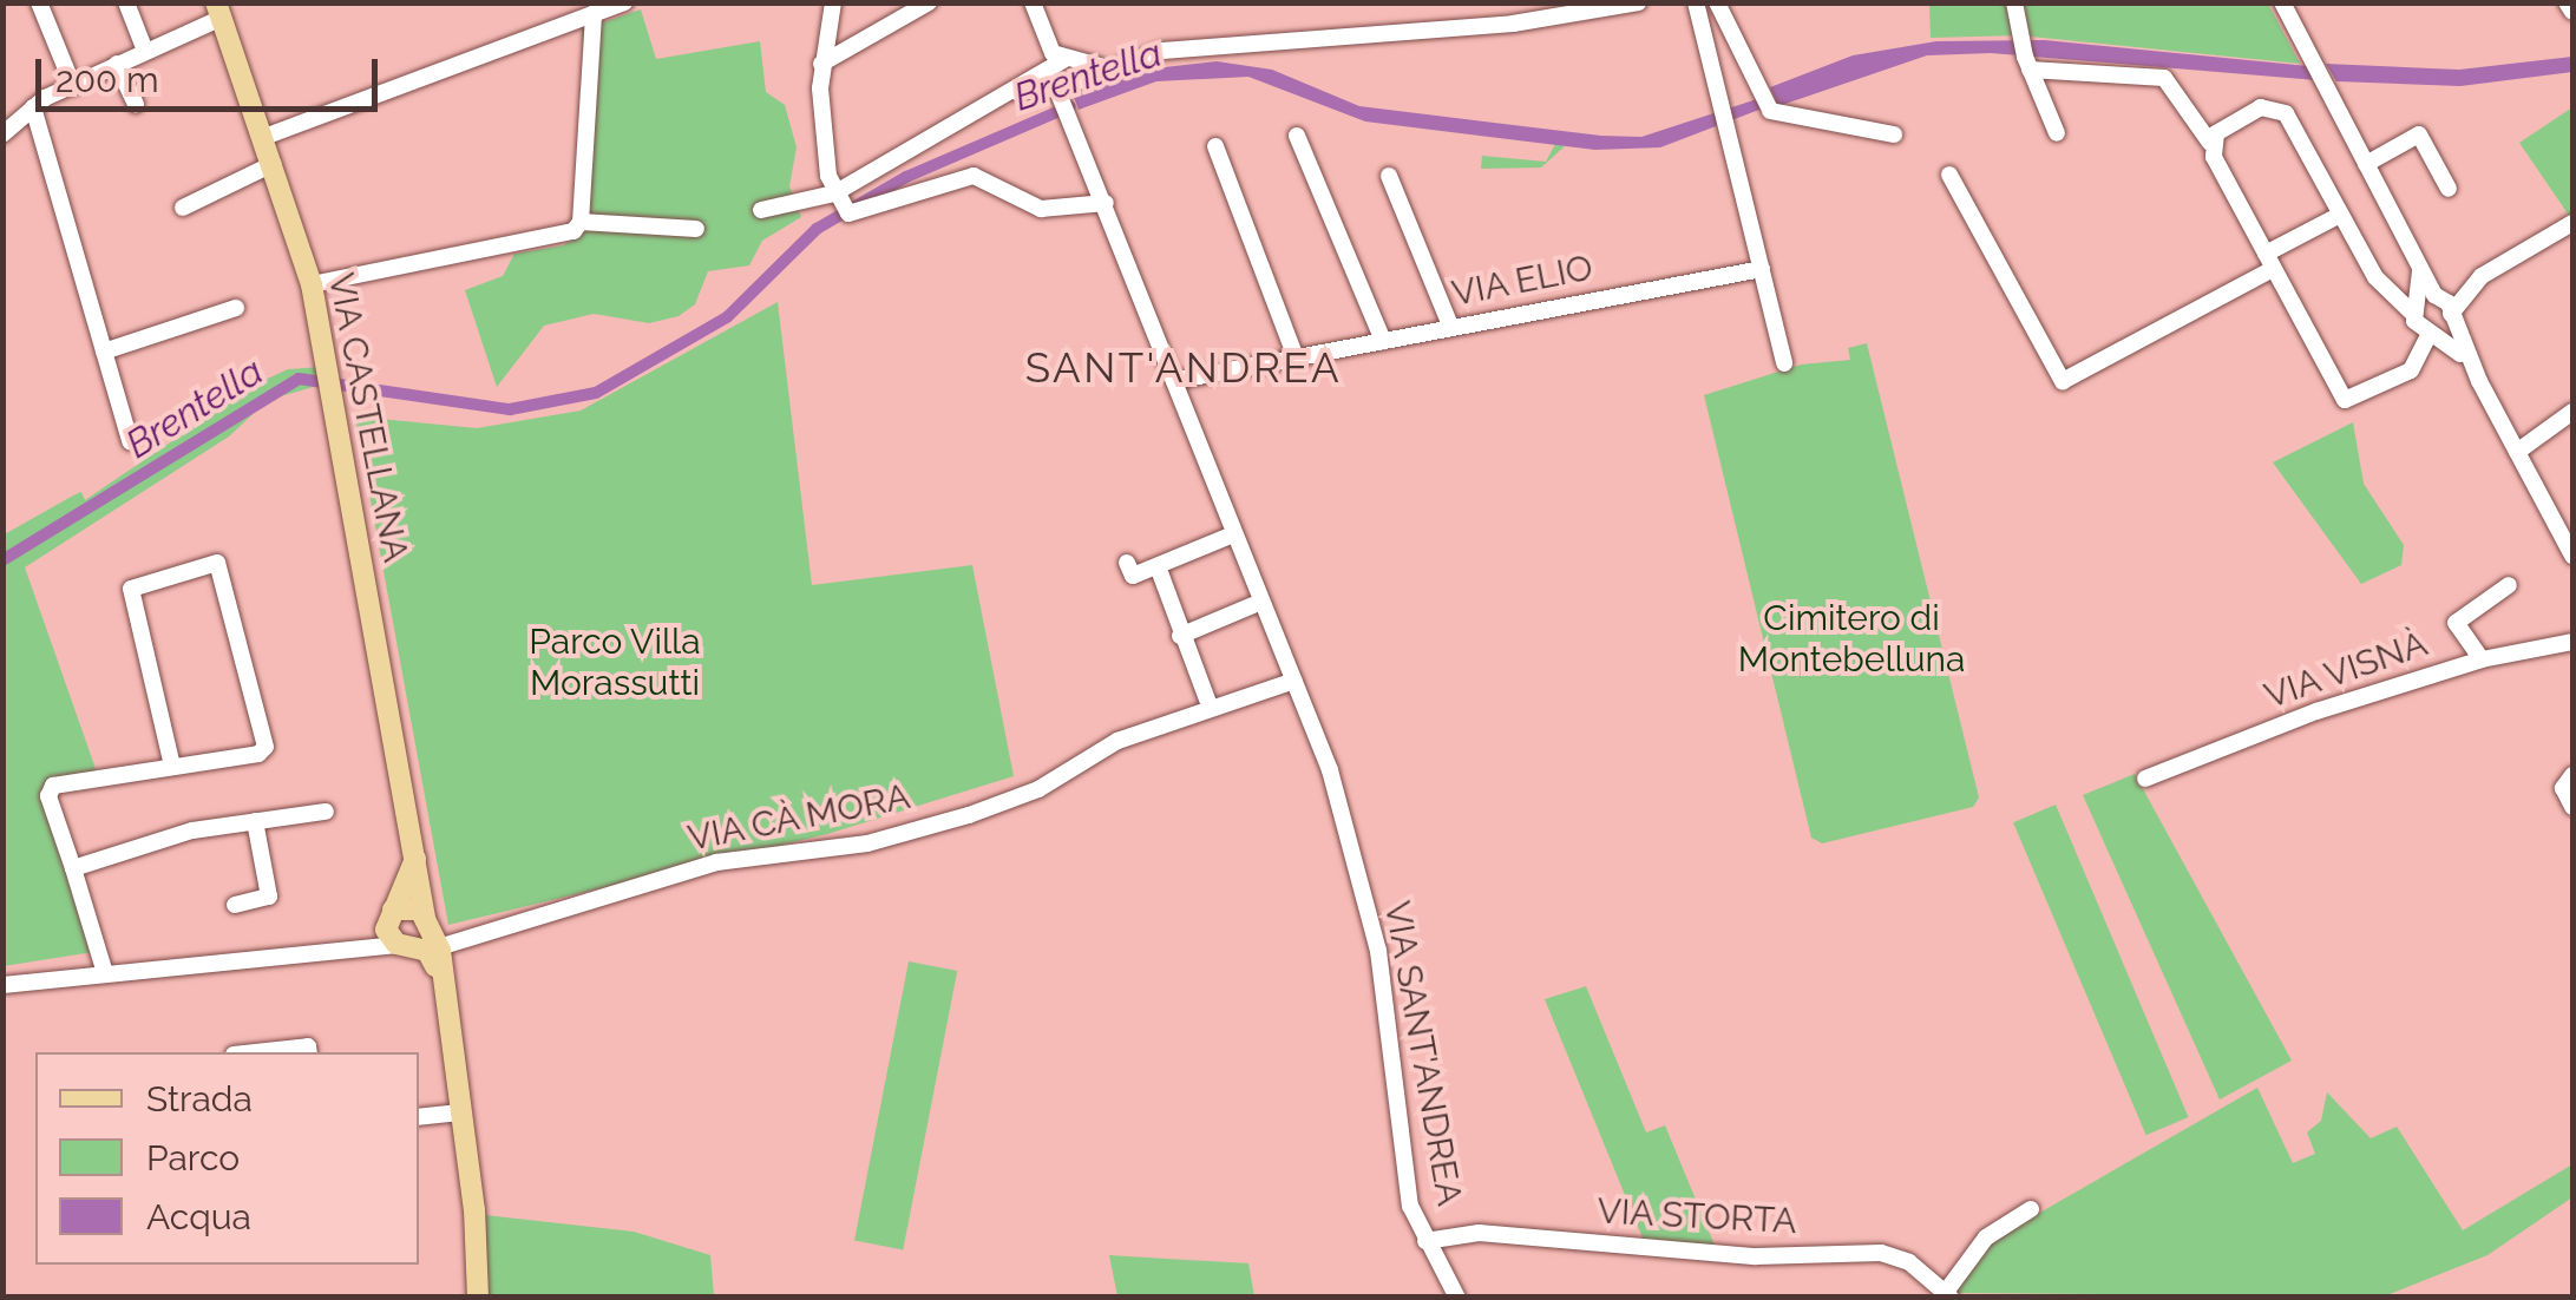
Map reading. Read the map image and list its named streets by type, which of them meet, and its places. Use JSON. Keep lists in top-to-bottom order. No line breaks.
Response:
{"streets":{"main road":["VIA CASTELLANA"],"street":["VIA ELIO","VIA VISNÀ","VIA CÀ MORA","VIA SANT'ANDREA","VIA STORTA"]},"crossings":[["VIA ELIO","VIA SANT'ANDREA"],["VIA CASTELLANA","VIA CÀ MORA"],["VIA CÀ MORA","VIA SANT'ANDREA"],["VIA SANT'ANDREA","VIA STORTA"]],"districts":["SANT'ANDREA"],"water":["Brentella"],"parks":["Cimitero di Montebelluna","Parco Villa Morassutti"],"legend":["Strada","Parco","Acqua"],"scale_bar":"200 m"}
